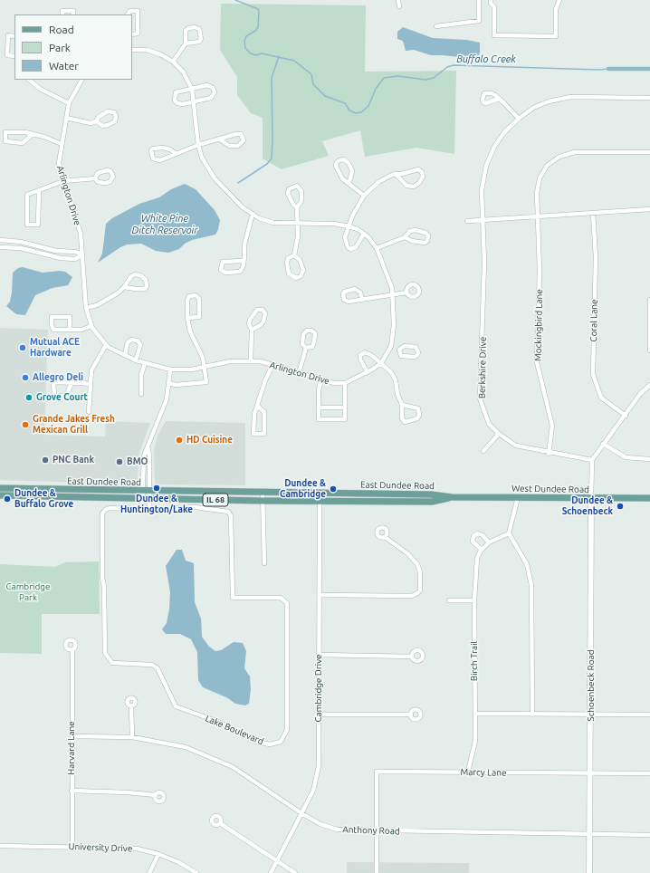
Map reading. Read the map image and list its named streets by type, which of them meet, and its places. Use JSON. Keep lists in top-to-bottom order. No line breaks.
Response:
{"streets":{"main road":["East Dundee Road","West Dundee Road","IL 68","Schoenbeck Road"],"street":["Arlington Drive","Coral Lane","Mockingbird Lane","Berkshire Drive","Birch Trail","Cambridge Drive","Lake Boulevard","Harvard Lane","Marcy Lane","Anthony Road","University Drive"]},"crossings":[["Mockingbird Lane","Berkshire Drive"],["East Dundee Road","West Dundee Road"],["East Dundee Road","Cambridge Drive"],["West Dundee Road","Schoenbeck Road"],["Birch Trail","Marcy Lane"],["Schoenbeck Road","Marcy Lane"],["Schoenbeck Road","Anthony Road"],["Cambridge Drive","Anthony Road"],["Harvard Lane","Anthony Road"],["Harvard Lane","University Drive"],["Marcy Lane","Anthony Road"]],"water":["Buffalo Creek","White Pine Ditch Reservoir"],"parks":["Cambridge Park"],"places":["Mutual ACE Hardware","Allegro Deli","Grove Court","Grande Jakes Fresh Mexican Grill","HD Cuisine","PNC Bank","BMO","Dundee & Huntington/Lake","Dundee & Cambridge","Dundee & Buffalo Grove","Dundee & Schoenbeck"],"legend":["Road","Park","Water"]}
